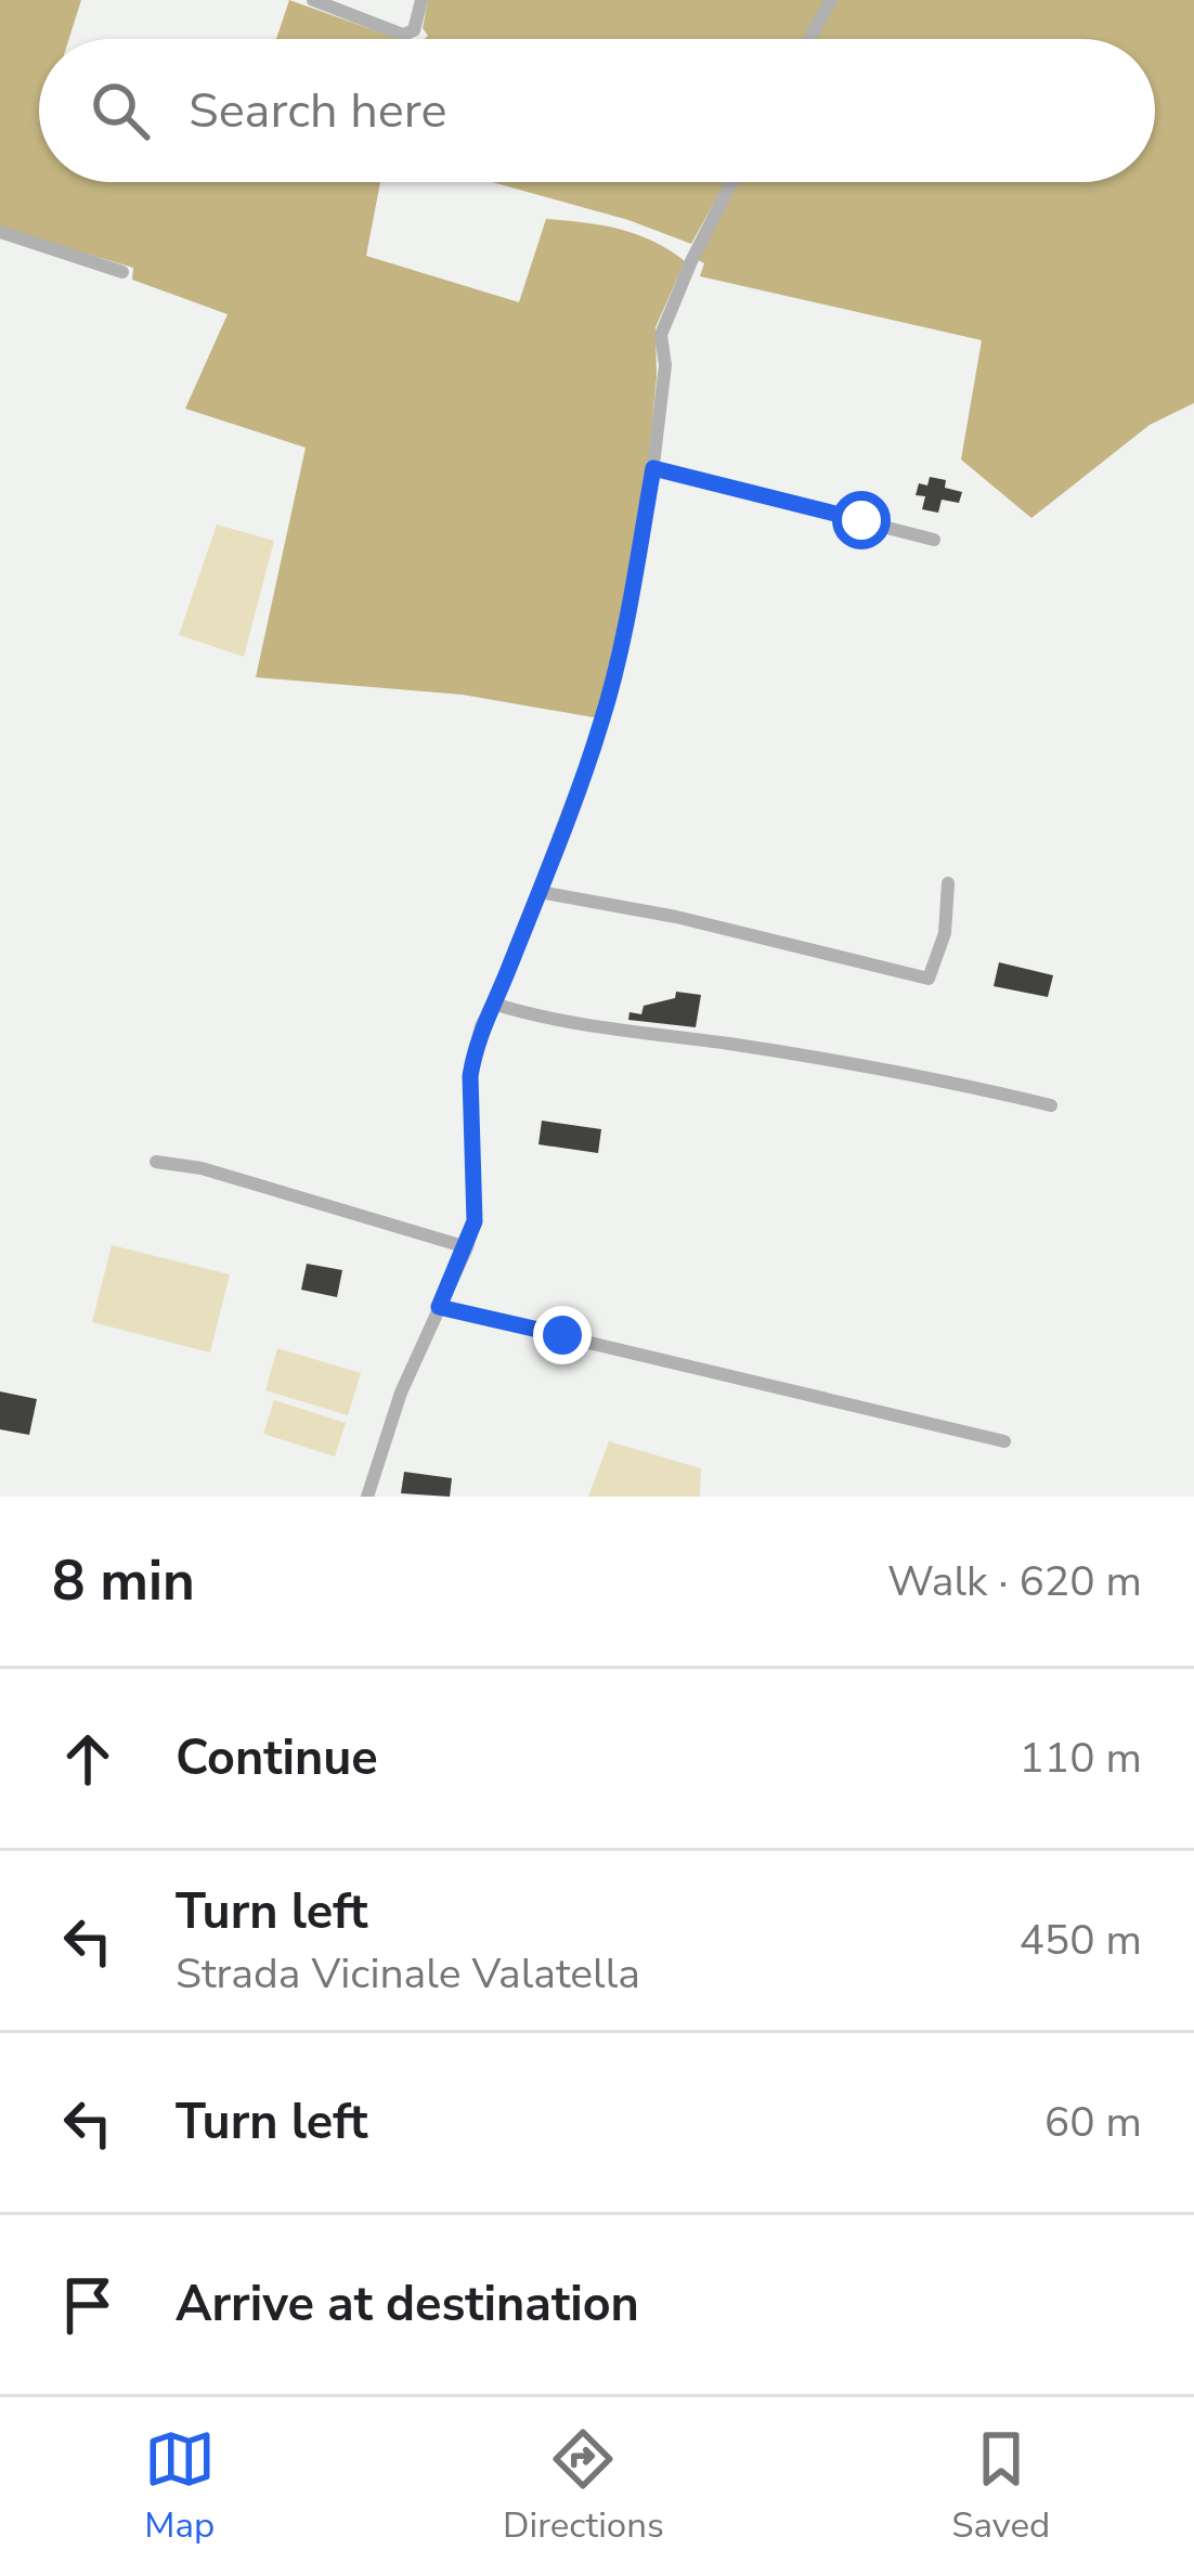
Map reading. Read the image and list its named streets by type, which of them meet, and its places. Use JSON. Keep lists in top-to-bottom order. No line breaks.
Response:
{"page":{"search":"Search here","heading":["8 min","Walk · 620 m"],"list":[["Continue","110 m"],["Turn left","Strada Vicinale Valatella","450 m"],["Turn left","60 m"],"Arrive at destination"],"nav":["Map","Directions","Saved"]}}
